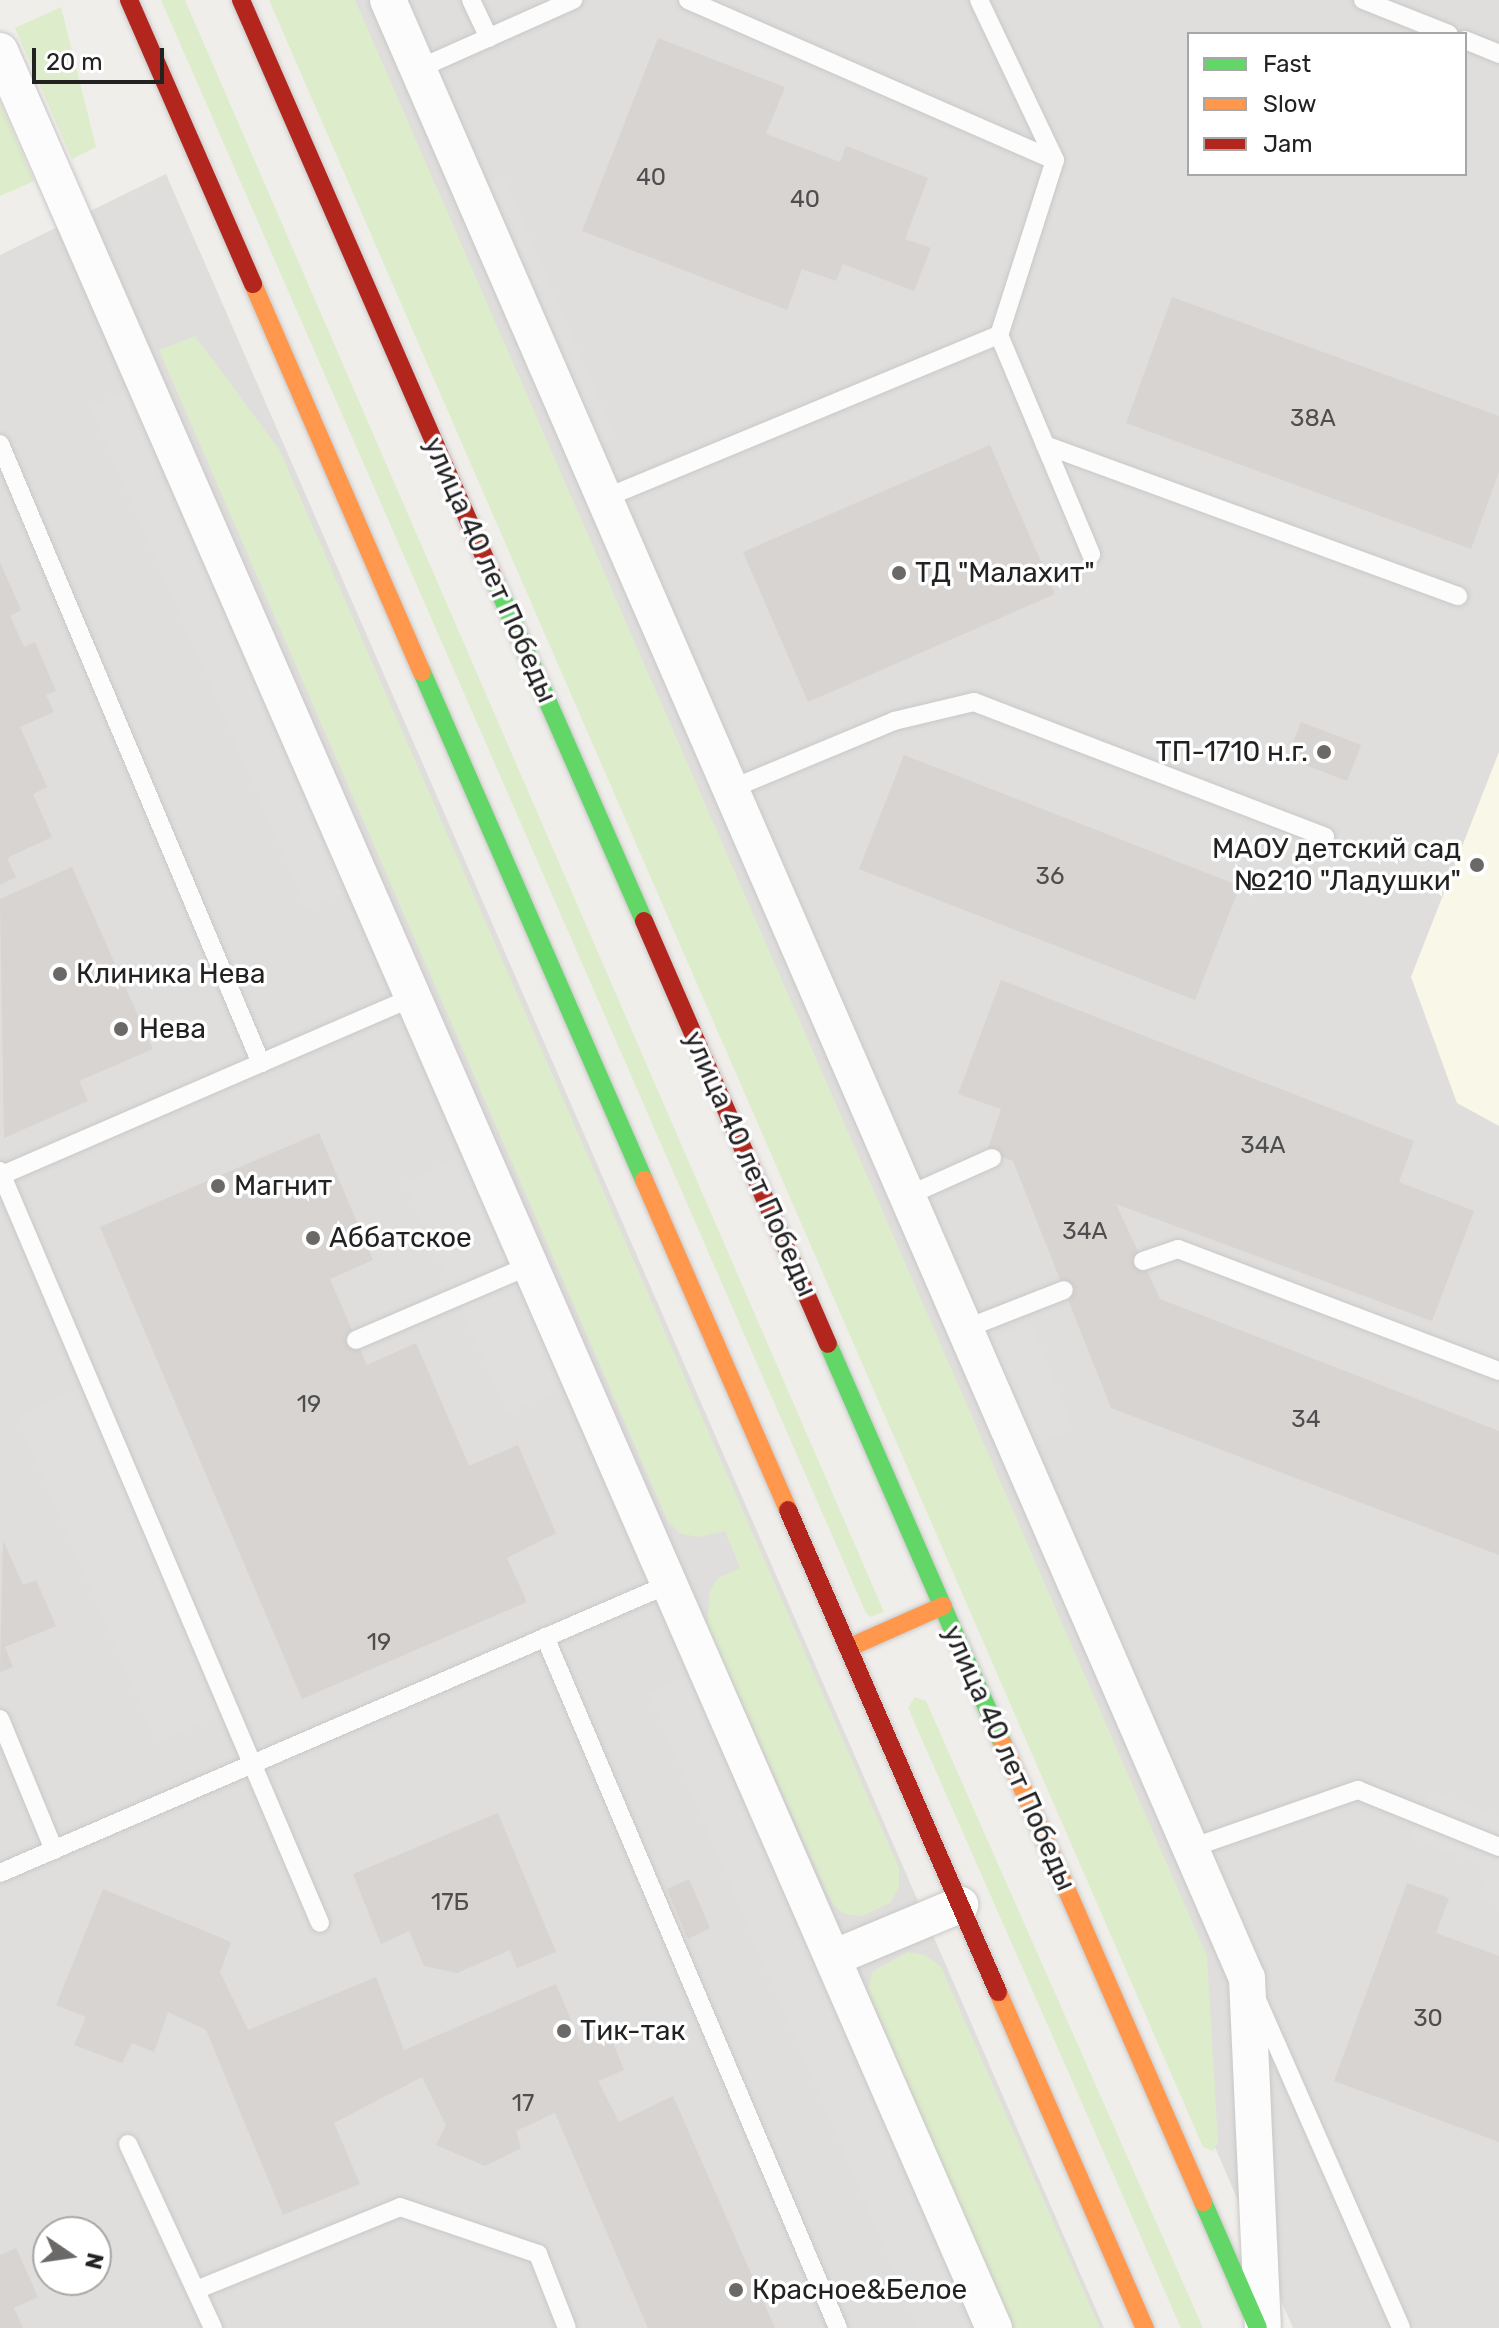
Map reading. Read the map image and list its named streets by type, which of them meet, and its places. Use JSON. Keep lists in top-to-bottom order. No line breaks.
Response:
{"streets":{"main road":["улица 40 лет Победы"]},"places":["ТД \"Малахит\"","ТП-1710 н.г.","МАОУ детский сад №210 \"Ладушки\"","Клиника Нева","Нева","Магнит","Аббатское","Тик-так","Красное&Белое"],"house_numbers":["40","40","38А","36","34А","34А","19","34","19","17Б","30","17"],"legend":["Fast","Slow","Jam"],"scale_bar":"20 m","north":"right"}
